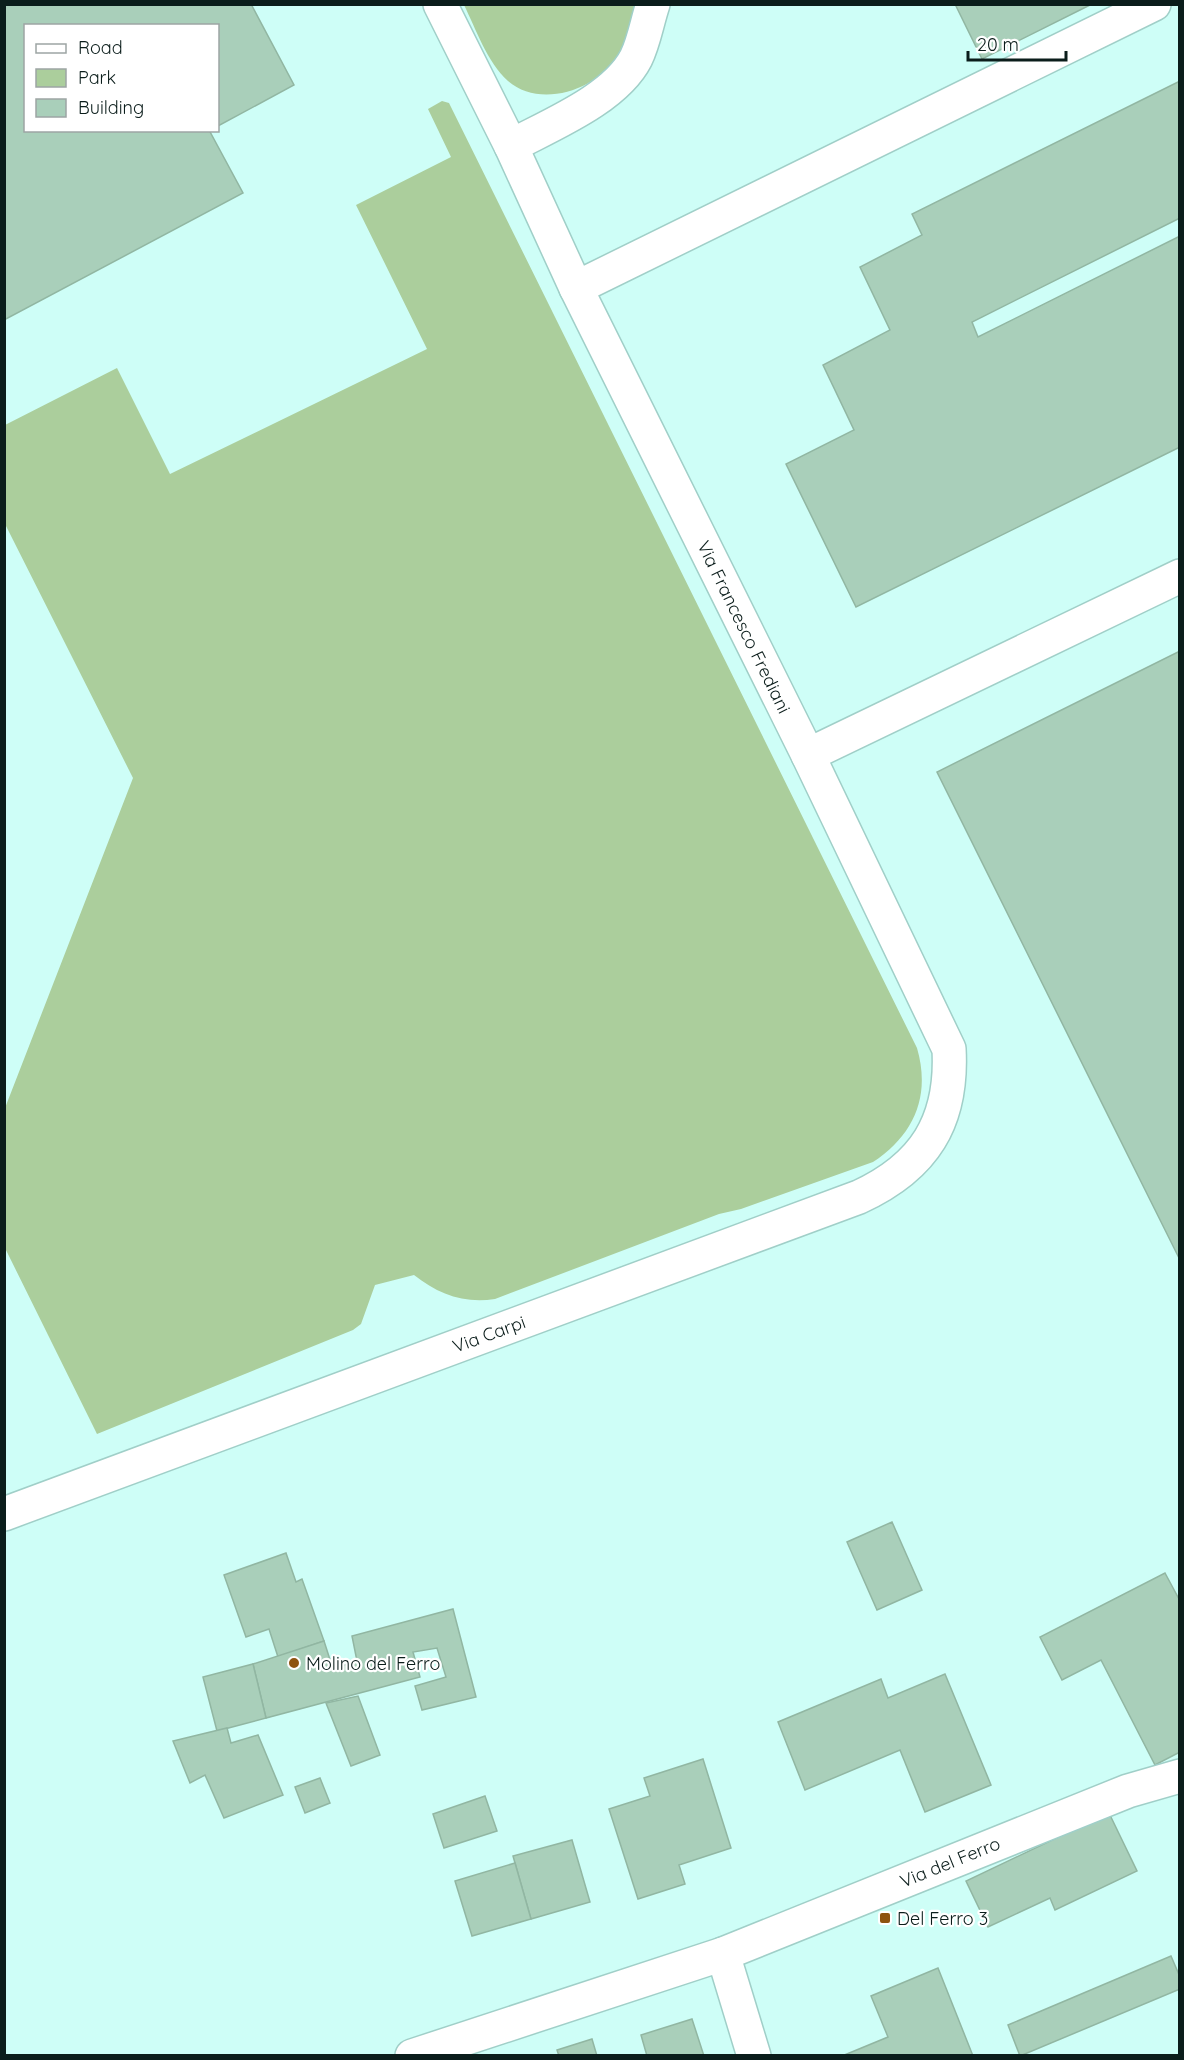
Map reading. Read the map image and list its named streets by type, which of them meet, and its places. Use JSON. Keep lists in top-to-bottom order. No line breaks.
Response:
{"streets":{"street":["Via Francesco Frediani","Via Carpi","Via del Ferro"]},"crossings":[["Via Francesco Frediani","Via Carpi"]],"places":{"other":["Molino del Ferro"],"transit":["Del Ferro 3"]},"legend":["Road","Park","Building"],"scale_bar":"20 m"}
